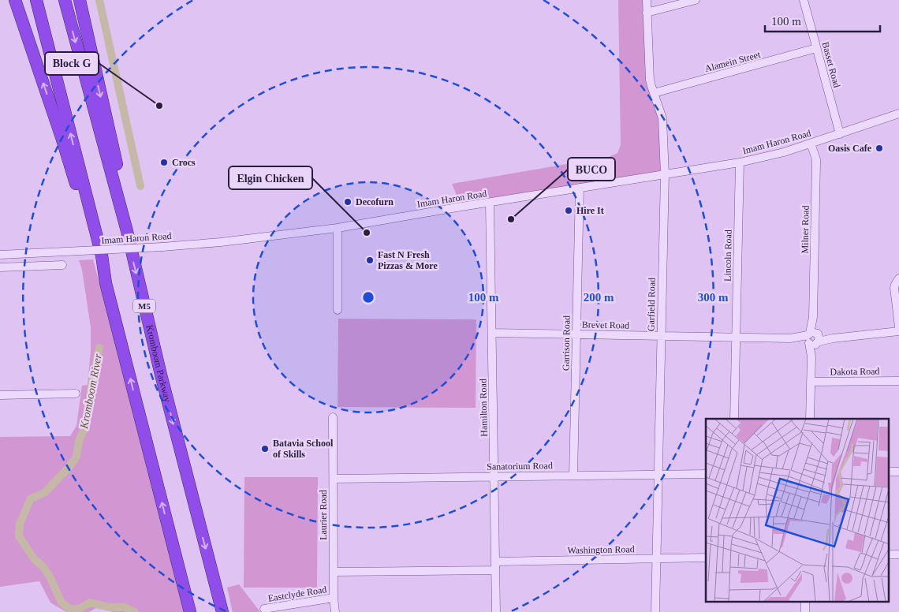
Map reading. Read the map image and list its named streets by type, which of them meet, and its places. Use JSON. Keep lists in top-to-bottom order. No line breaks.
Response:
{"streets":{"highway":["M5","Kromboom Parkway"],"street":["Alamein Street","Basset Road","Imam Haron Road","Milner Road","Lincoln Road","Garfield Road","Brevet Road","Garrison Road","Dakota Road","Hamilton Road","Sanatorium Road","Laurier Road","Washington Road","Eastclyde Road"]},"crossings":[["Alamein Street","Basset Road"],["Alamein Street","Garfield Road"],["Basset Road","Imam Haron Road"],["Imam Haron Road","Milner Road"],["Imam Haron Road","Lincoln Road"],["Imam Haron Road","Garfield Road"],["Imam Haron Road","Garrison Road"],["Imam Haron Road","Hamilton Road"],["Milner Road","Brevet Road"],["Milner Road","Dakota Road"],["Lincoln Road","Brevet Road"],["Garfield Road","Brevet Road"],["Garfield Road","Sanatorium Road"],["Garfield Road","Washington Road"],["Brevet Road","Garrison Road"],["Brevet Road","Hamilton Road"],["Garrison Road","Sanatorium Road"],["Hamilton Road","Sanatorium Road"],["Hamilton Road","Washington Road"],["Sanatorium Road","Laurier Road"],["Laurier Road","Eastclyde Road"]],"water":["Kromboom River"],"places":["Block G","Oasis Cafe","Crocs","Decofurn","Hire It","BUCO","Elgin Chicken","Fast N Fresh Pizzas & More","Batavia School of Skills"],"scale_bar":"100 m","rings":["100 m","200 m","300 m"]}
